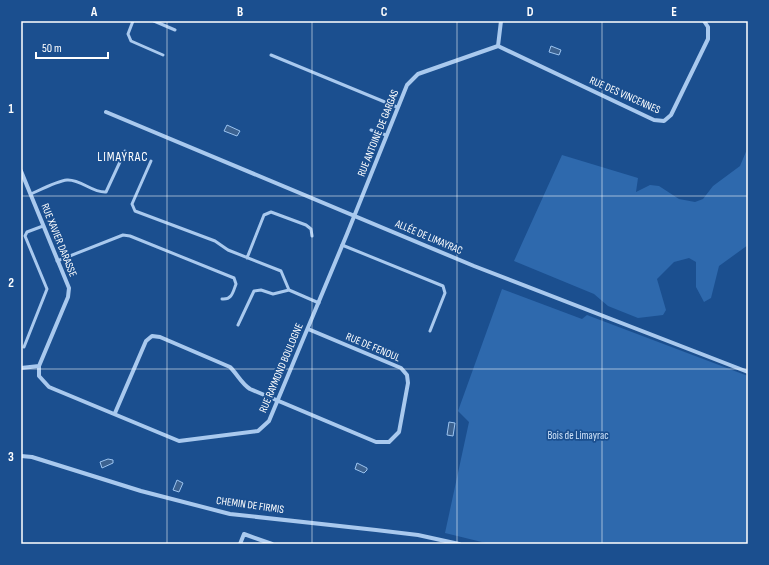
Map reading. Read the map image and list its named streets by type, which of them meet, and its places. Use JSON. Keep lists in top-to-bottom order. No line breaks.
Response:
{"streets":{"street":["RUE DES VINCENNES","RUE ANTOINE DE GARGAS","ALLÉE DE LIMAYRAC","RUE XAVIER DARASSE","RUE DE FENOUL","RUE RAYMOND BOULOGNE","CHEMIN DE FIRMIS"]},"crossings":[["RUE DES VINCENNES","RUE ANTOINE DE GARGAS"],["RUE ANTOINE DE GARGAS","ALLÉE DE LIMAYRAC"],["RUE ANTOINE DE GARGAS","RUE RAYMOND BOULOGNE"],["ALLÉE DE LIMAYRAC","RUE RAYMOND BOULOGNE"],["RUE XAVIER DARASSE","RUE RAYMOND BOULOGNE"],["RUE DE FENOUL","RUE RAYMOND BOULOGNE"]],"districts":["LIMAYRAC"],"parks":["Bois de Limayrac"],"scale_bar":"50 m","grid":{"columns":["A","B","C","D","E"],"rows":["1","2","3"]}}
